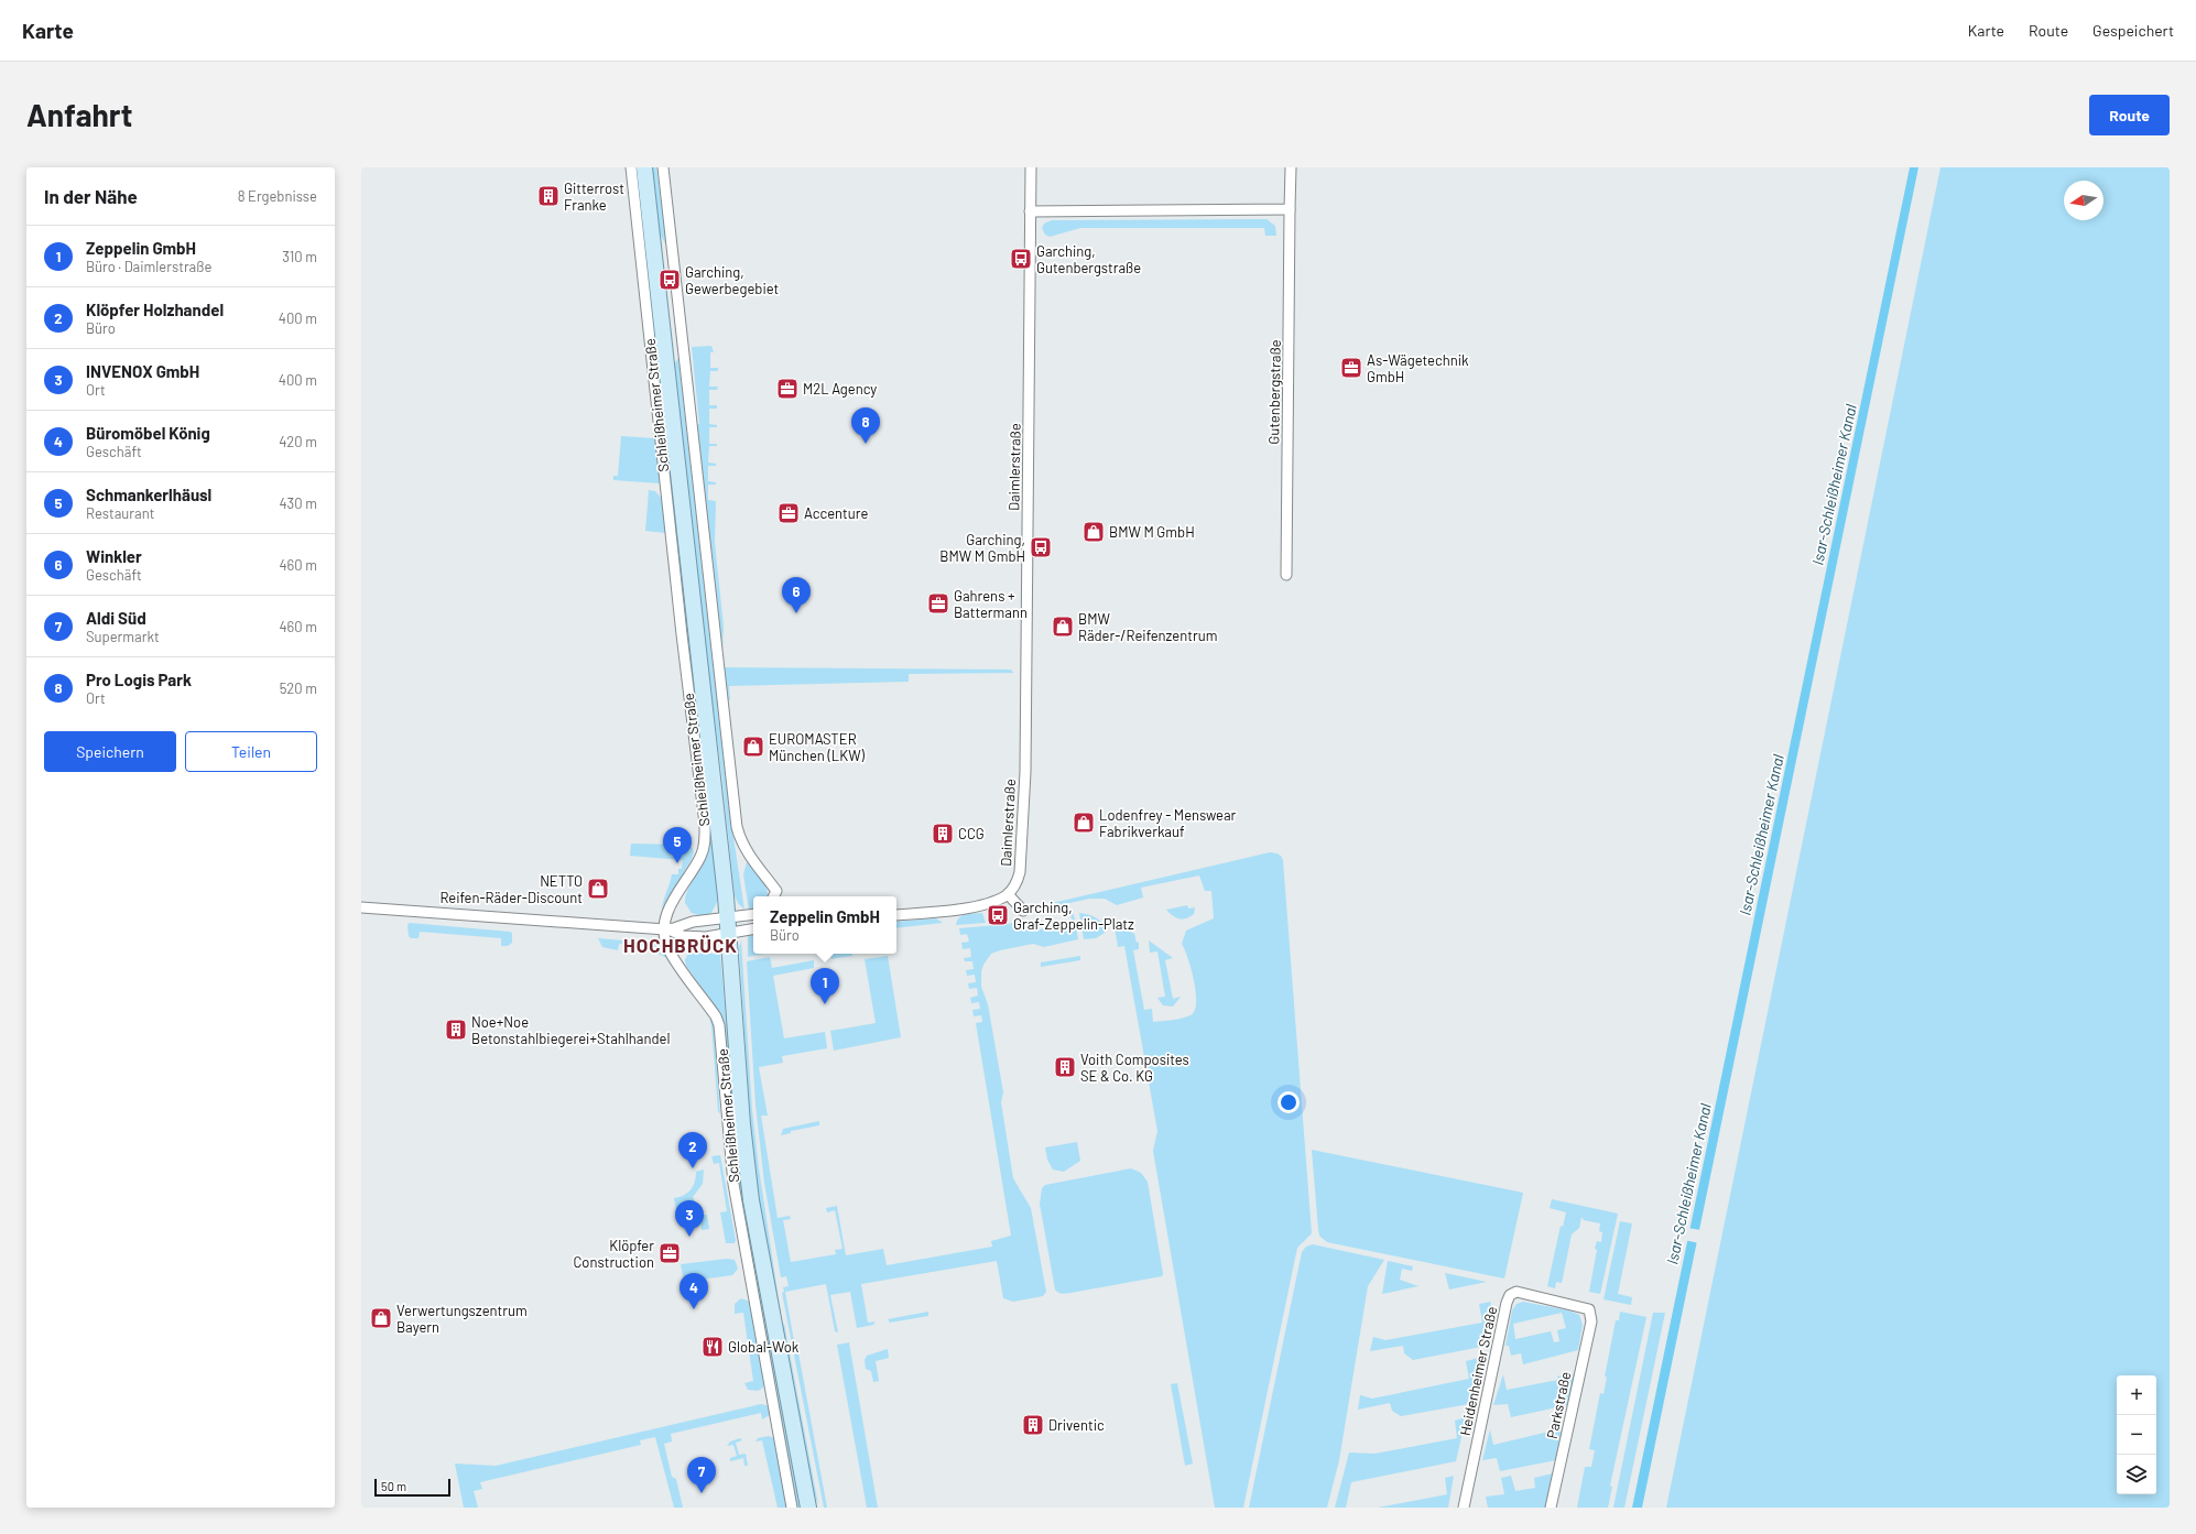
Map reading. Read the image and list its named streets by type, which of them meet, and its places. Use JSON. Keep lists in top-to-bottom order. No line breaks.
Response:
{"streets":{"main road":["Schleißheimer Straße"],"street":["Gutenbergstraße","Daimlerstraße","Heidenheimer Straße","Parkstraße"]},"crossings":[["Heidenheimer Straße","Parkstraße"]],"districts":["HOCHBRÜCK"],"water":["Isar-Schleißheimer Kanal"],"places":{"building":["Gitterrost Franke","CCG","Noe+Noe Betonstahlbiegerei+Stahlhandel","Voith Composites SE & Co. KG","Driventic"],"bus stop":["Garching, Gutenbergstraße","Garching, Gewerbegebiet","Garching, BMW M GmbH","Garching, Graf-Zeppelin-Platz"],"office":["As-Wägetechnik GmbH","M2L Agency","Accenture","Gahrens + Battermann","Klöpfer Construction"],"shop":["BMW M GmbH","BMW Räder-/Reifenzentrum","EUROMASTER München (LKW)","Lodenfrey - Menswear Fabrikverkauf","NETTO Reifen-Räder-Discount","Verwertungszentrum Bayern"],"restaurant":["Global-Wok"]},"scale_bar":"50 m","north":"left","page":{"header":"Karte","nav":["Karte","Route","Gespeichert"],"buttons":["Route",["Speichern","Teilen"]],"title":"Anfahrt","heading":["In der Nähe","8 Ergebnisse"],"list":[{"mark":"1","name":"Zeppelin GmbH","note":"Büro · Daimlerstraße","value":"310 m"},{"mark":"2","name":"Klöpfer Holzhandel","note":"Büro","value":"400 m"},{"mark":"3","name":"INVENOX GmbH","note":"Ort","value":"400 m"},{"mark":"4","name":"Büromöbel König","note":"Geschäft","value":"420 m"},{"mark":"5","name":"Schmankerlhäusl","note":"Restaurant","value":"430 m"},{"mark":"6","name":"Winkler","note":"Geschäft","value":"460 m"},{"mark":"7","name":"Aldi Süd","note":"Supermarkt","value":"460 m"},{"mark":"8","name":"Pro Logis Park","note":"Ort","value":"520 m"}],"pins":["8","6","5","1","2","3","4","7"],"popup":["Zeppelin GmbH","Büro"],"map_buttons":["+","−"],"scale":"50 m"}}
